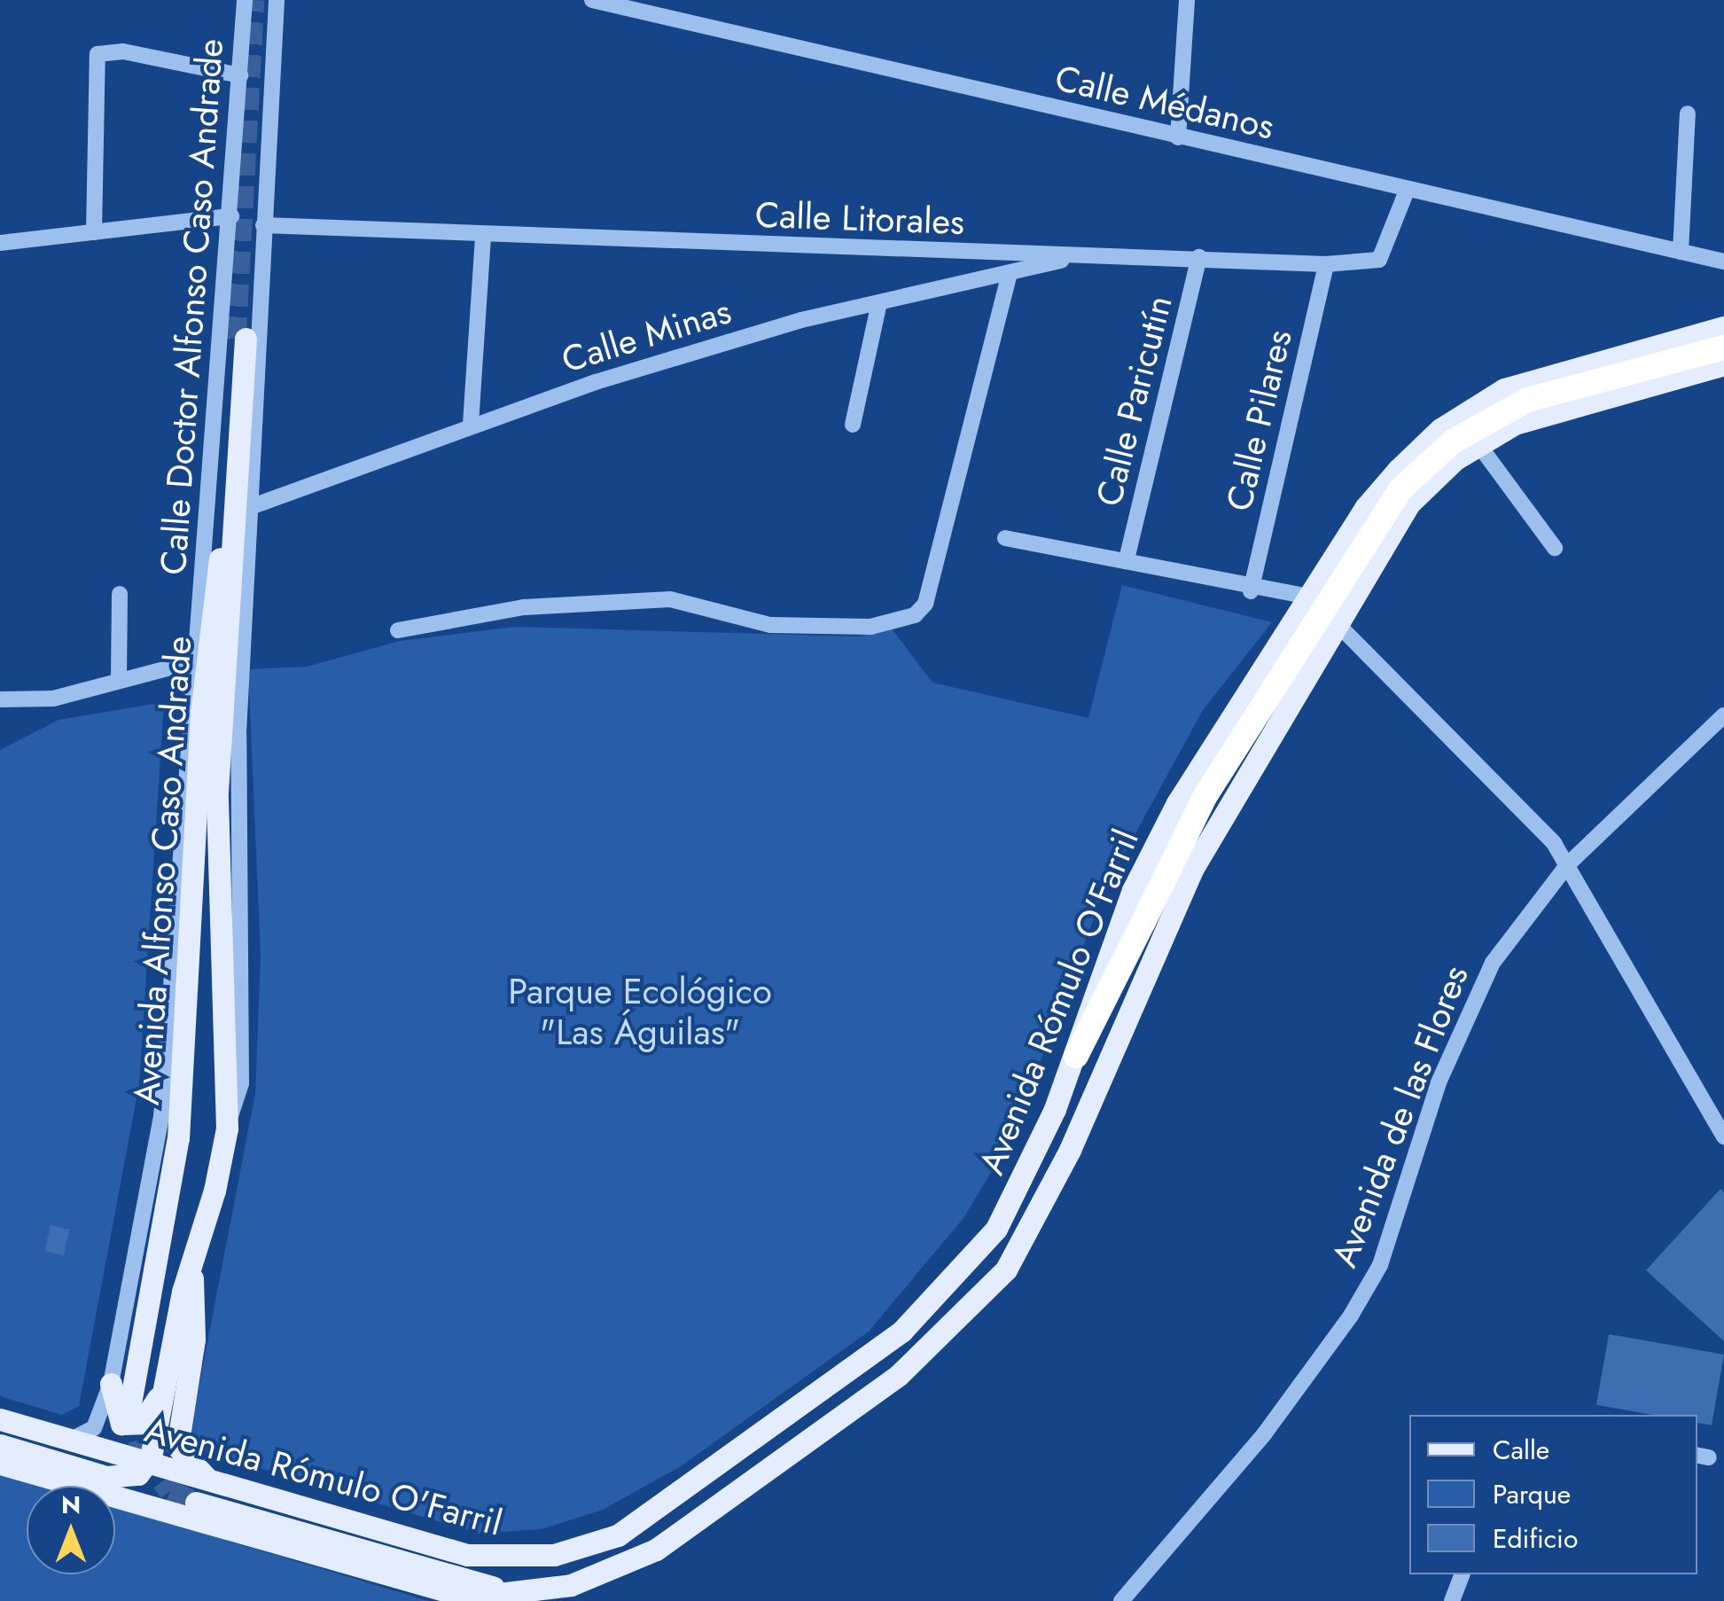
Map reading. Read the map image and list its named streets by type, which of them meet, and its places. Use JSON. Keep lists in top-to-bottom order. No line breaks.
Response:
{"streets":{"main road":["Avenida Alfonso Caso Andrade","Avenida Rómulo O'Farril"],"street":["Calle Médanos","Calle Litorales","Calle Doctor Alfonso Caso Andrade","Calle Minas","Calle Paricutín","Calle Pilares","Avenida de las Flores"]},"crossings":[["Calle Médanos","Calle Litorales"],["Calle Litorales","Calle Doctor Alfonso Caso Andrade"],["Calle Litorales","Calle Minas"],["Calle Litorales","Calle Paricutín"],["Calle Litorales","Calle Pilares"],["Calle Doctor Alfonso Caso Andrade","Calle Minas"],["Calle Doctor Alfonso Caso Andrade","Avenida Alfonso Caso Andrade"],["Calle Doctor Alfonso Caso Andrade","Avenida Rómulo O'Farril"],["Avenida Alfonso Caso Andrade","Avenida Rómulo O'Farril"]],"parks":["Parque Ecológico \"Las Águilas\""],"legend":["Calle","Parque","Edificio"],"north":"top"}
